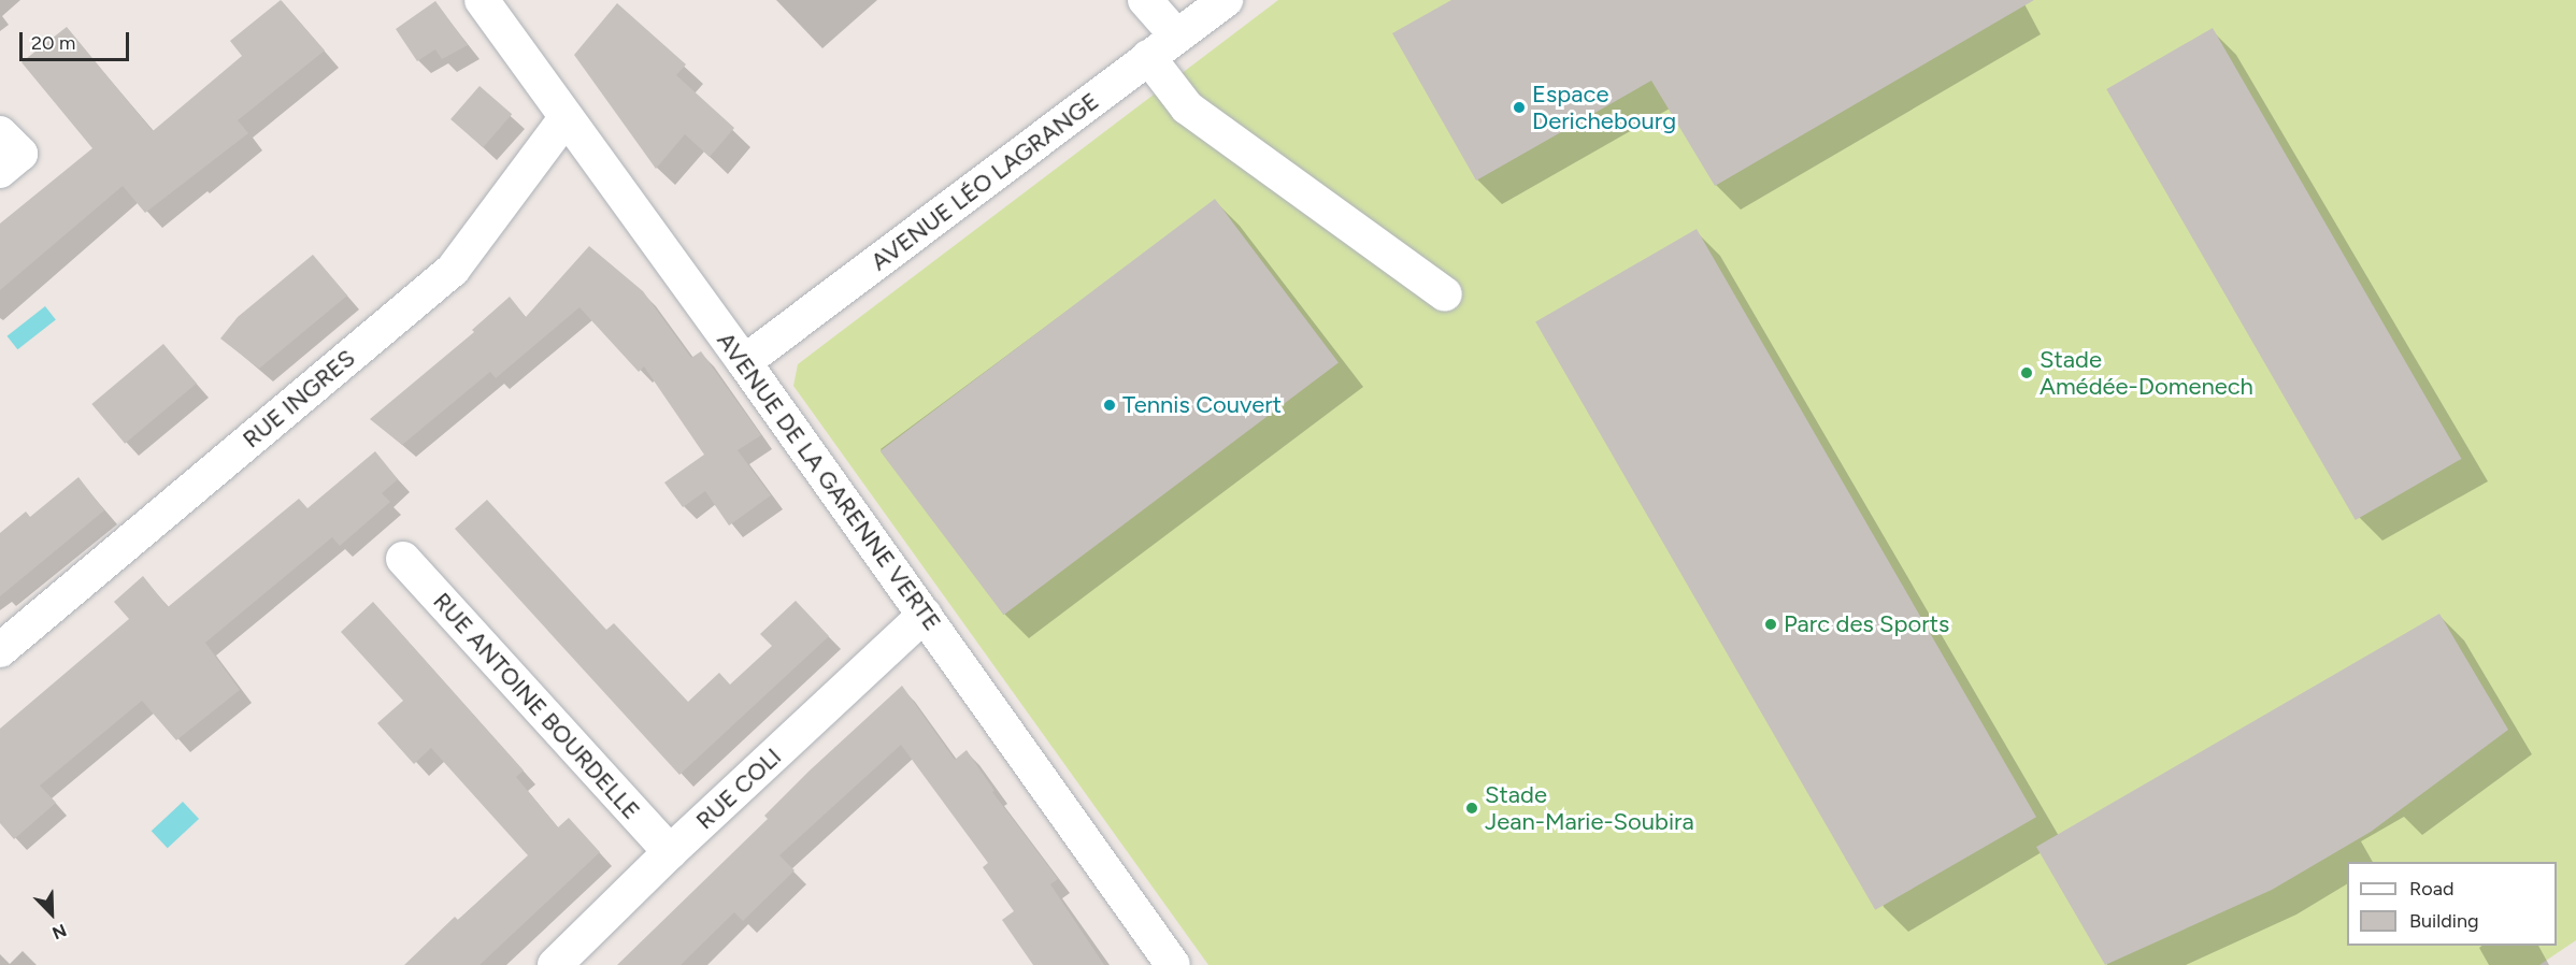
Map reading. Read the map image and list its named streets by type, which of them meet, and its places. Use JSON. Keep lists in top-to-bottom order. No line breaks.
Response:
{"streets":{"street":["AVENUE LÉO LAGRANGE","RUE INGRES","AVENUE DE LA GARENNE VERTE","RUE ANTOINE BOURDELLE","RUE COLI"]},"crossings":[["AVENUE LÉO LAGRANGE","AVENUE DE LA GARENNE VERTE"],["RUE INGRES","AVENUE DE LA GARENNE VERTE"],["AVENUE DE LA GARENNE VERTE","RUE COLI"],["RUE ANTOINE BOURDELLE","RUE COLI"]],"places":["Espace Derichebourg","Stade Amédée-Domenech","Tennis Couvert","Parc des Sports","Stade Jean-Marie-Soubira"],"legend":["Road","Building"],"scale_bar":"20 m","north":"bottom right"}
